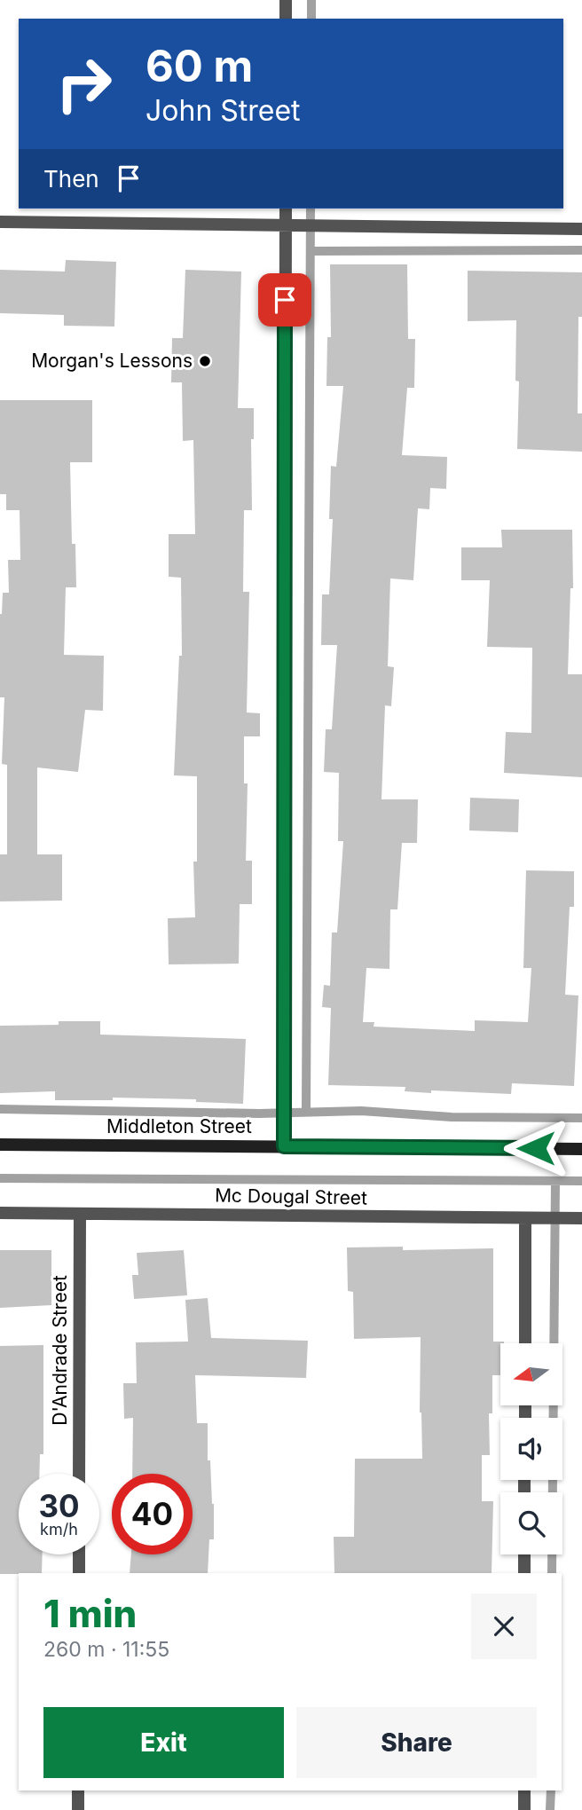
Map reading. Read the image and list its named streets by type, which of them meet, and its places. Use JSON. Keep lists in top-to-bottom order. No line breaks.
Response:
{"streets":{"street":["Middleton Street","Mc Dougal Street","D'Andrade Street"]},"crossings":[["Mc Dougal Street","D'Andrade Street"]],"places":["Morgan's Lessons"],"north":"left","page":{"turn":["60 m","John Street"],"then":"Then","speed":"30 km/h","limit":"40","heading":["1 min","260 m · 11:55"],"buttons":["Exit","Share"]}}
